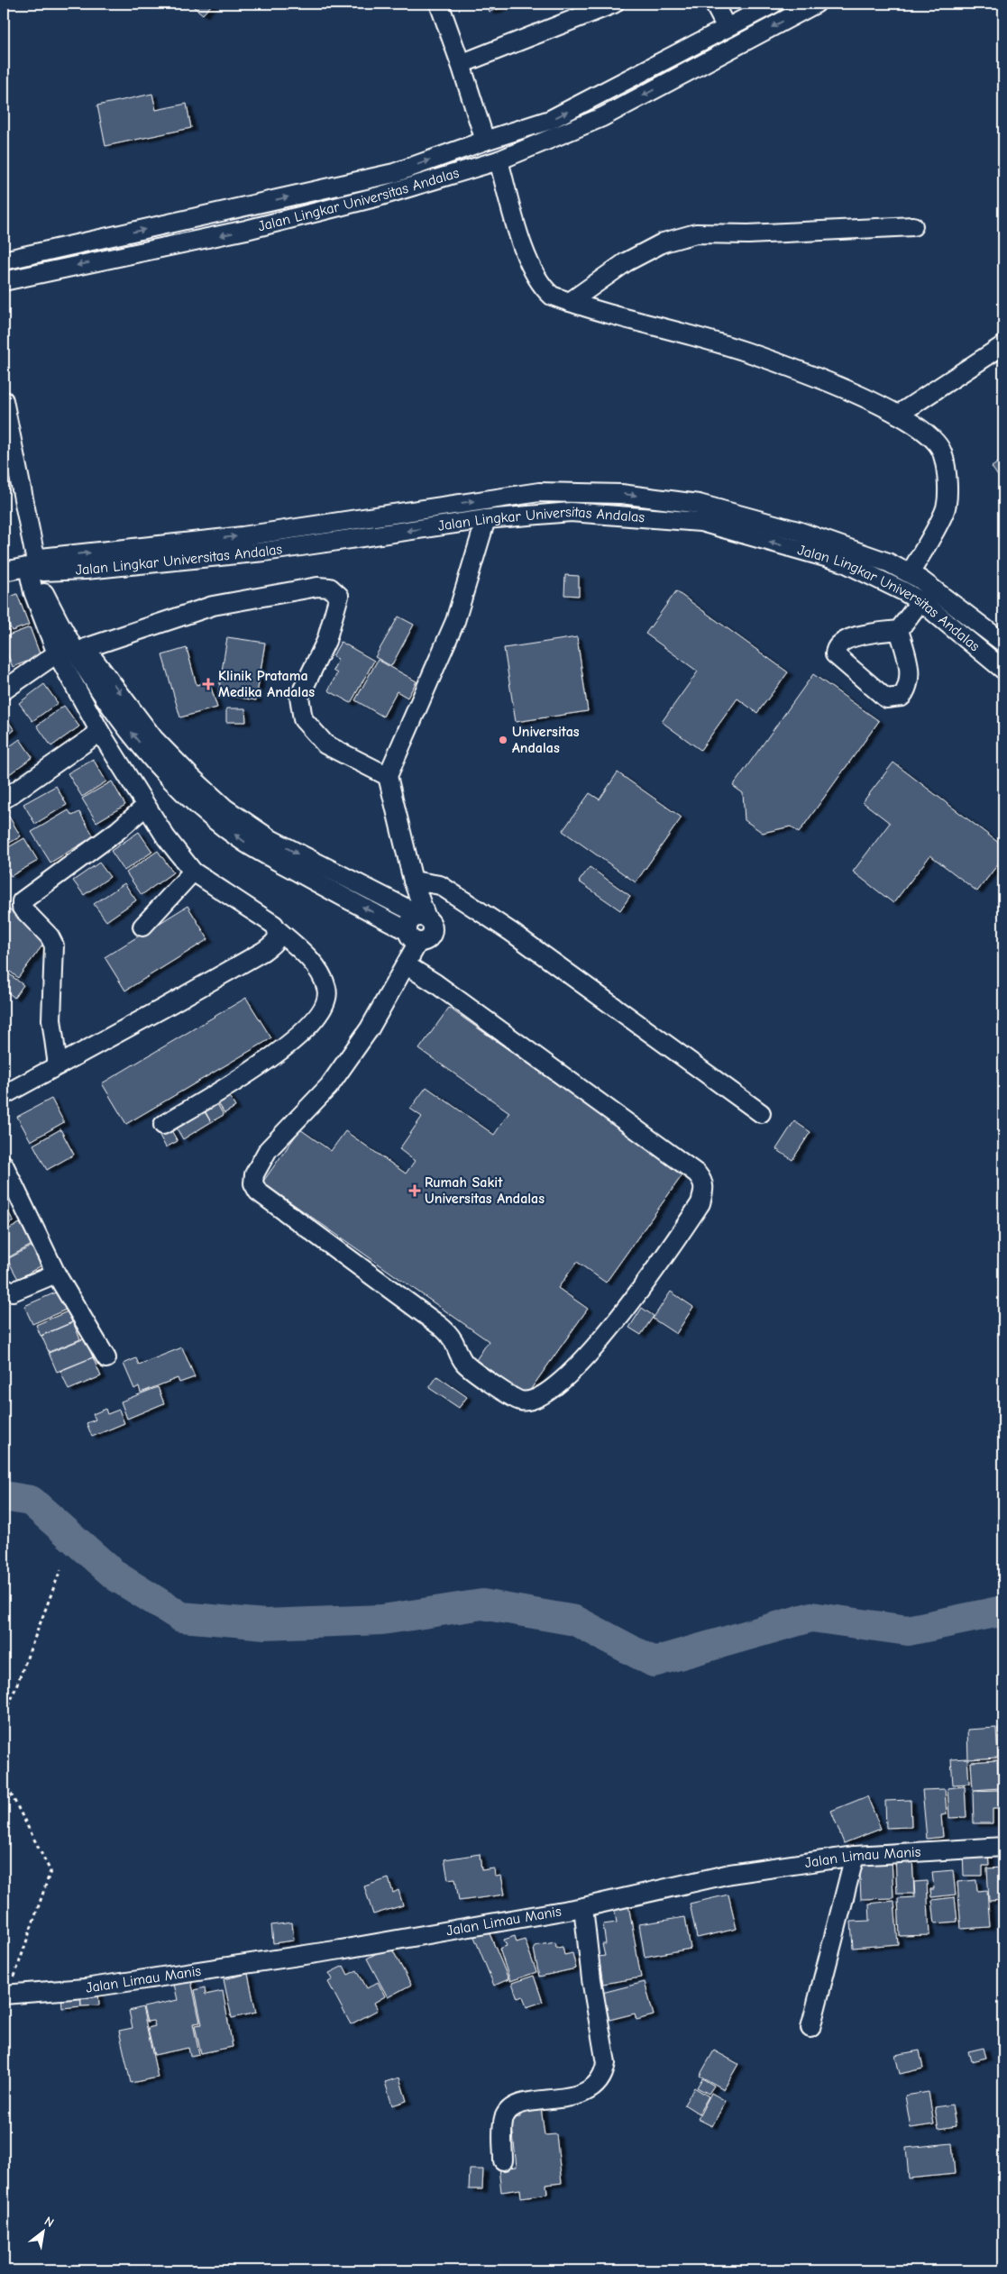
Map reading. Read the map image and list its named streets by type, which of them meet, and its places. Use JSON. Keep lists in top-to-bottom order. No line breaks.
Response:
{"streets":{"street":["Jalan Lingkar Universitas Andalas","Jalan Limau Manis"]},"places":{"health":["Klinik Pratama Medika Andalas","Rumah Sakit Universitas Andalas"],"other":["Universitas Andalas"]},"north":"top right"}
